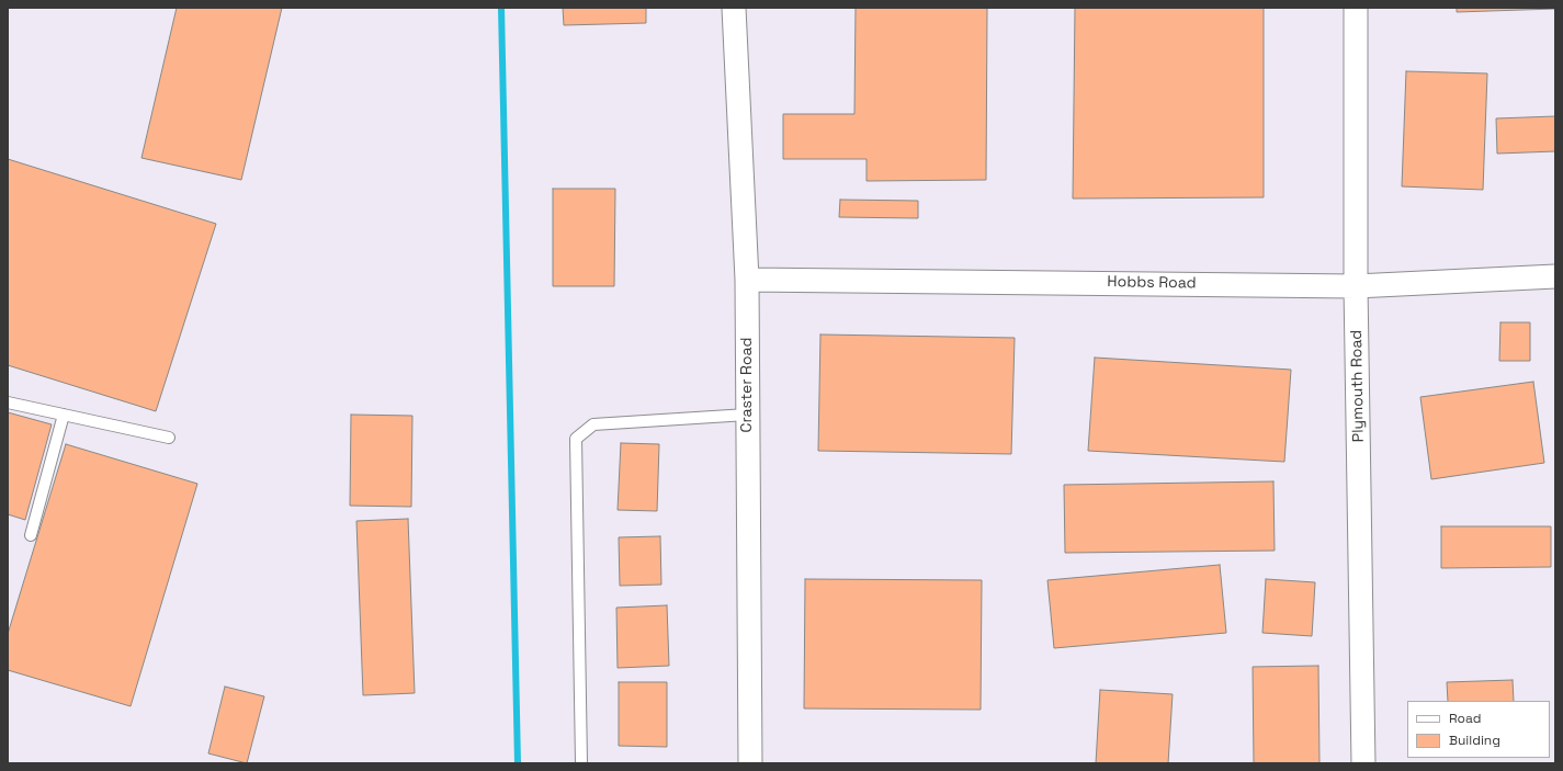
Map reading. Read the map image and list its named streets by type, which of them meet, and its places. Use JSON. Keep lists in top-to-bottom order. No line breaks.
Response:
{"streets":{"street":["Hobbs Road","Craster Road","Plymouth Road"]},"crossings":[["Hobbs Road","Craster Road"],["Hobbs Road","Plymouth Road"]],"legend":["Road","Building"]}
